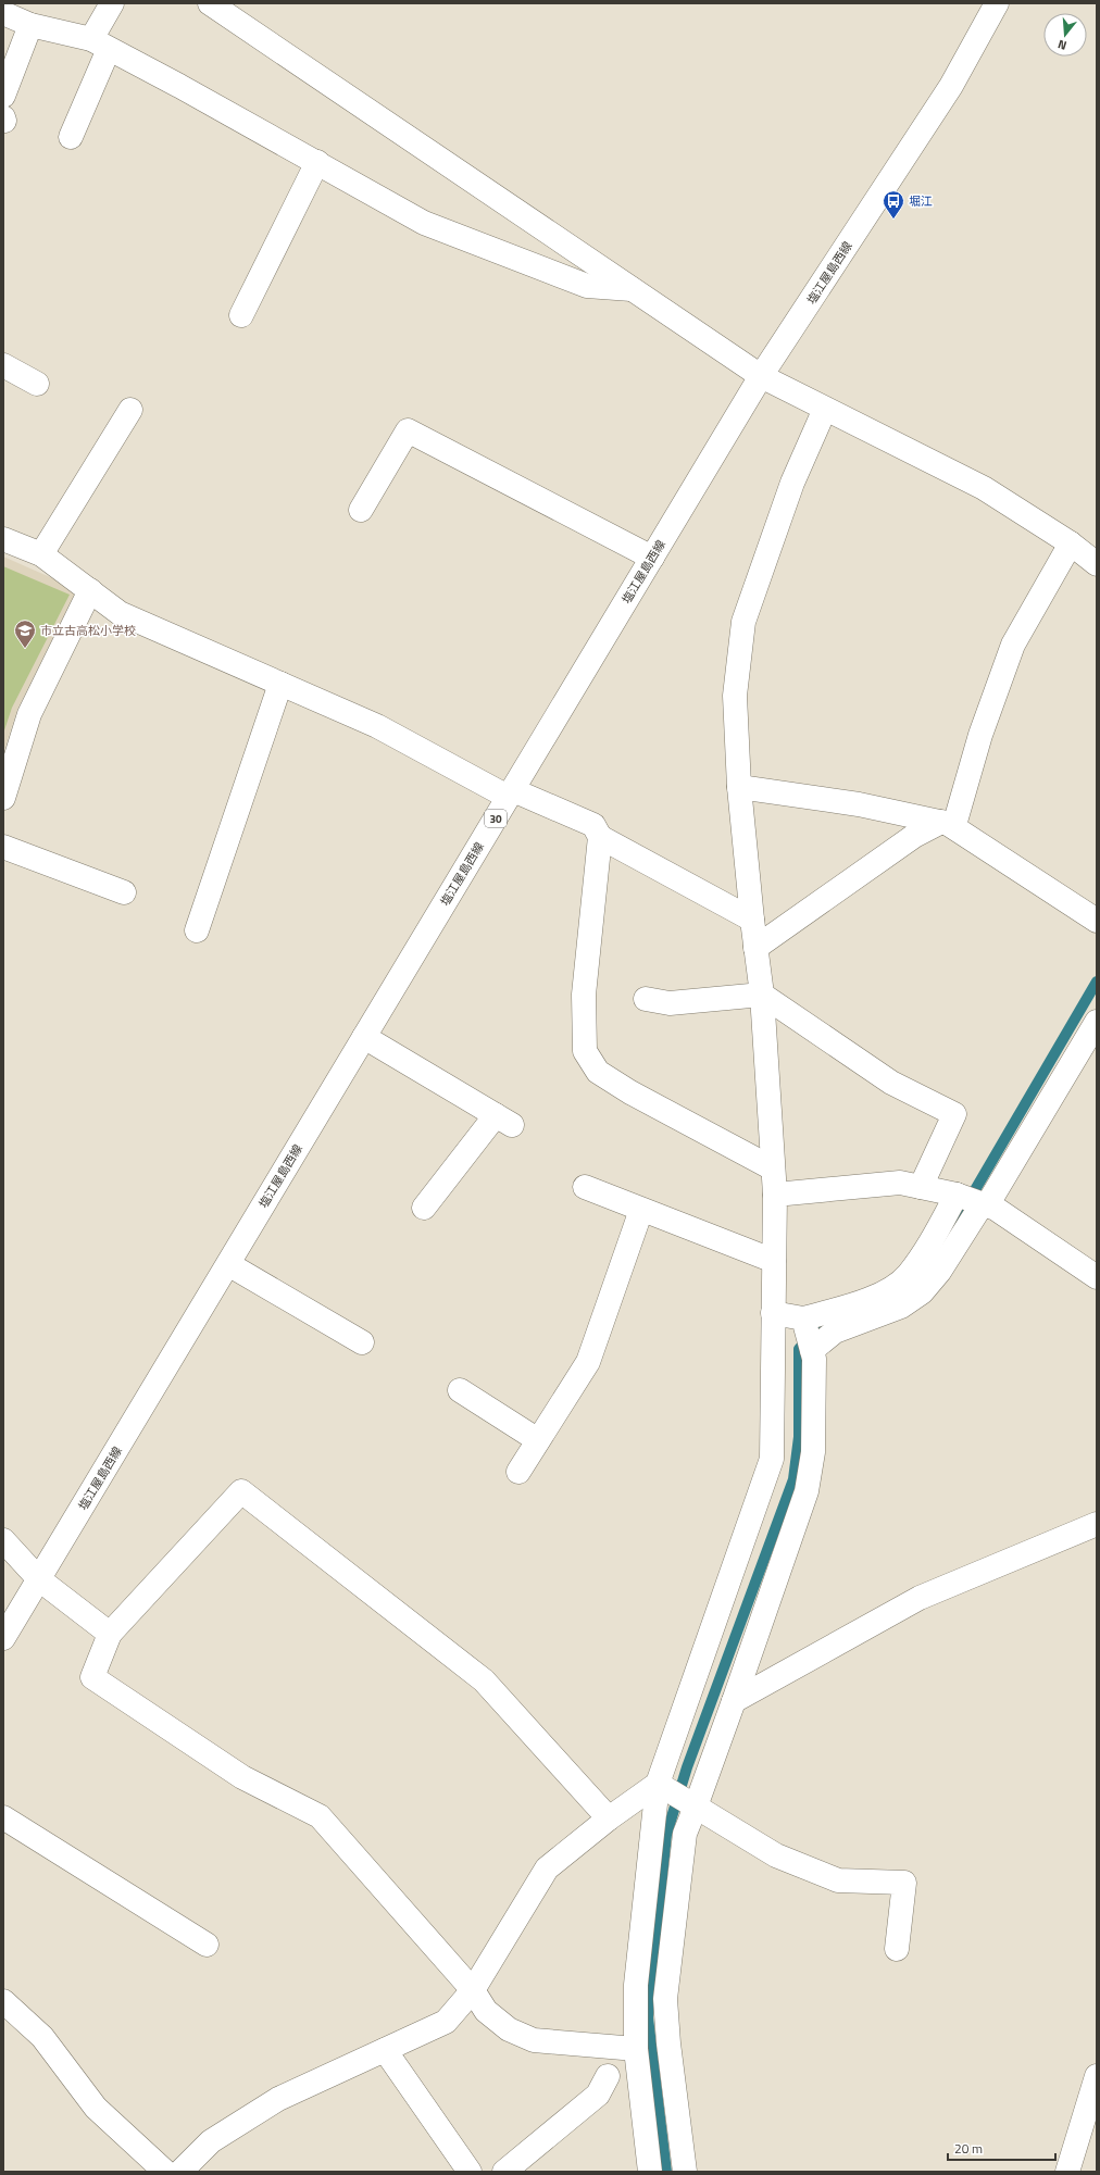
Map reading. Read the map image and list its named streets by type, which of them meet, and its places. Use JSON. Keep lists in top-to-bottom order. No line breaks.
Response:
{"streets":{"street":["塩江屋島西線","30"]},"places":{"bus stop":["堀江"],"school or university":["市立古高松小学校"]},"scale_bar":"20 m","north":"bottom"}
